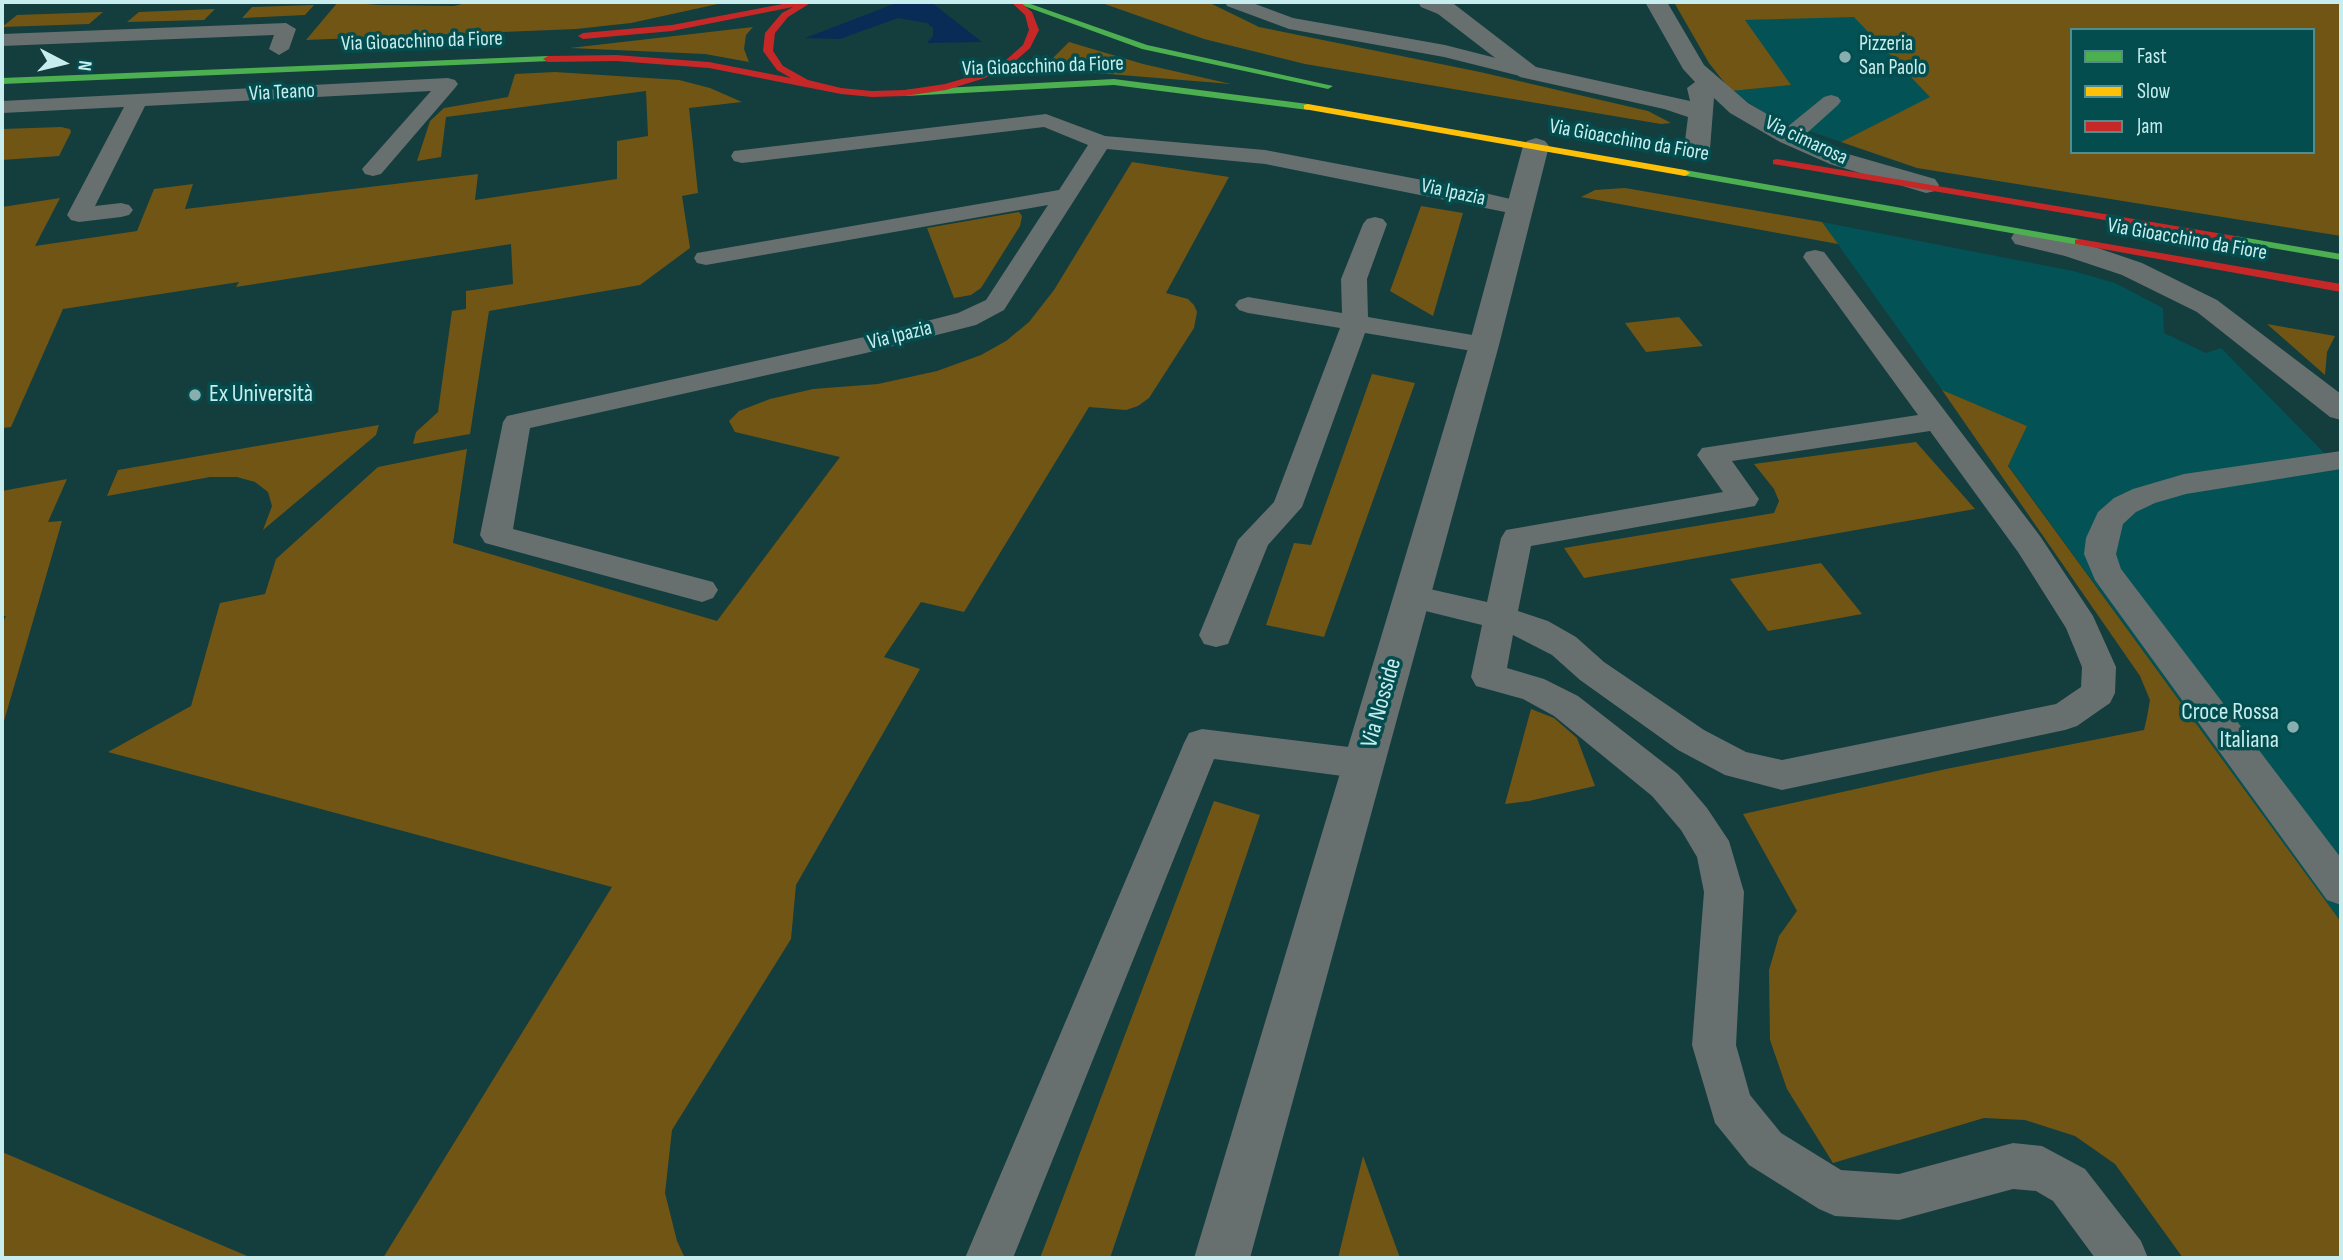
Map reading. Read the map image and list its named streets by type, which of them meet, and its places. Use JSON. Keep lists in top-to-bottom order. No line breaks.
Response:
{"streets":{"street":["Via Gioacchino da Fiore","Via cimarosa","Via Nosside"],"lane":["Via Teano","Via Ipazia"]},"crossings":[["Via Gioacchino da Fiore","Via cimarosa"],["Via Gioacchino da Fiore","Via Nosside"],["Via Ipazia","Via Nosside"]],"places":["Pizzeria San Paolo","Ex Università","Croce Rossa Italiana"],"legend":["Fast","Slow","Jam"],"north":"right"}
